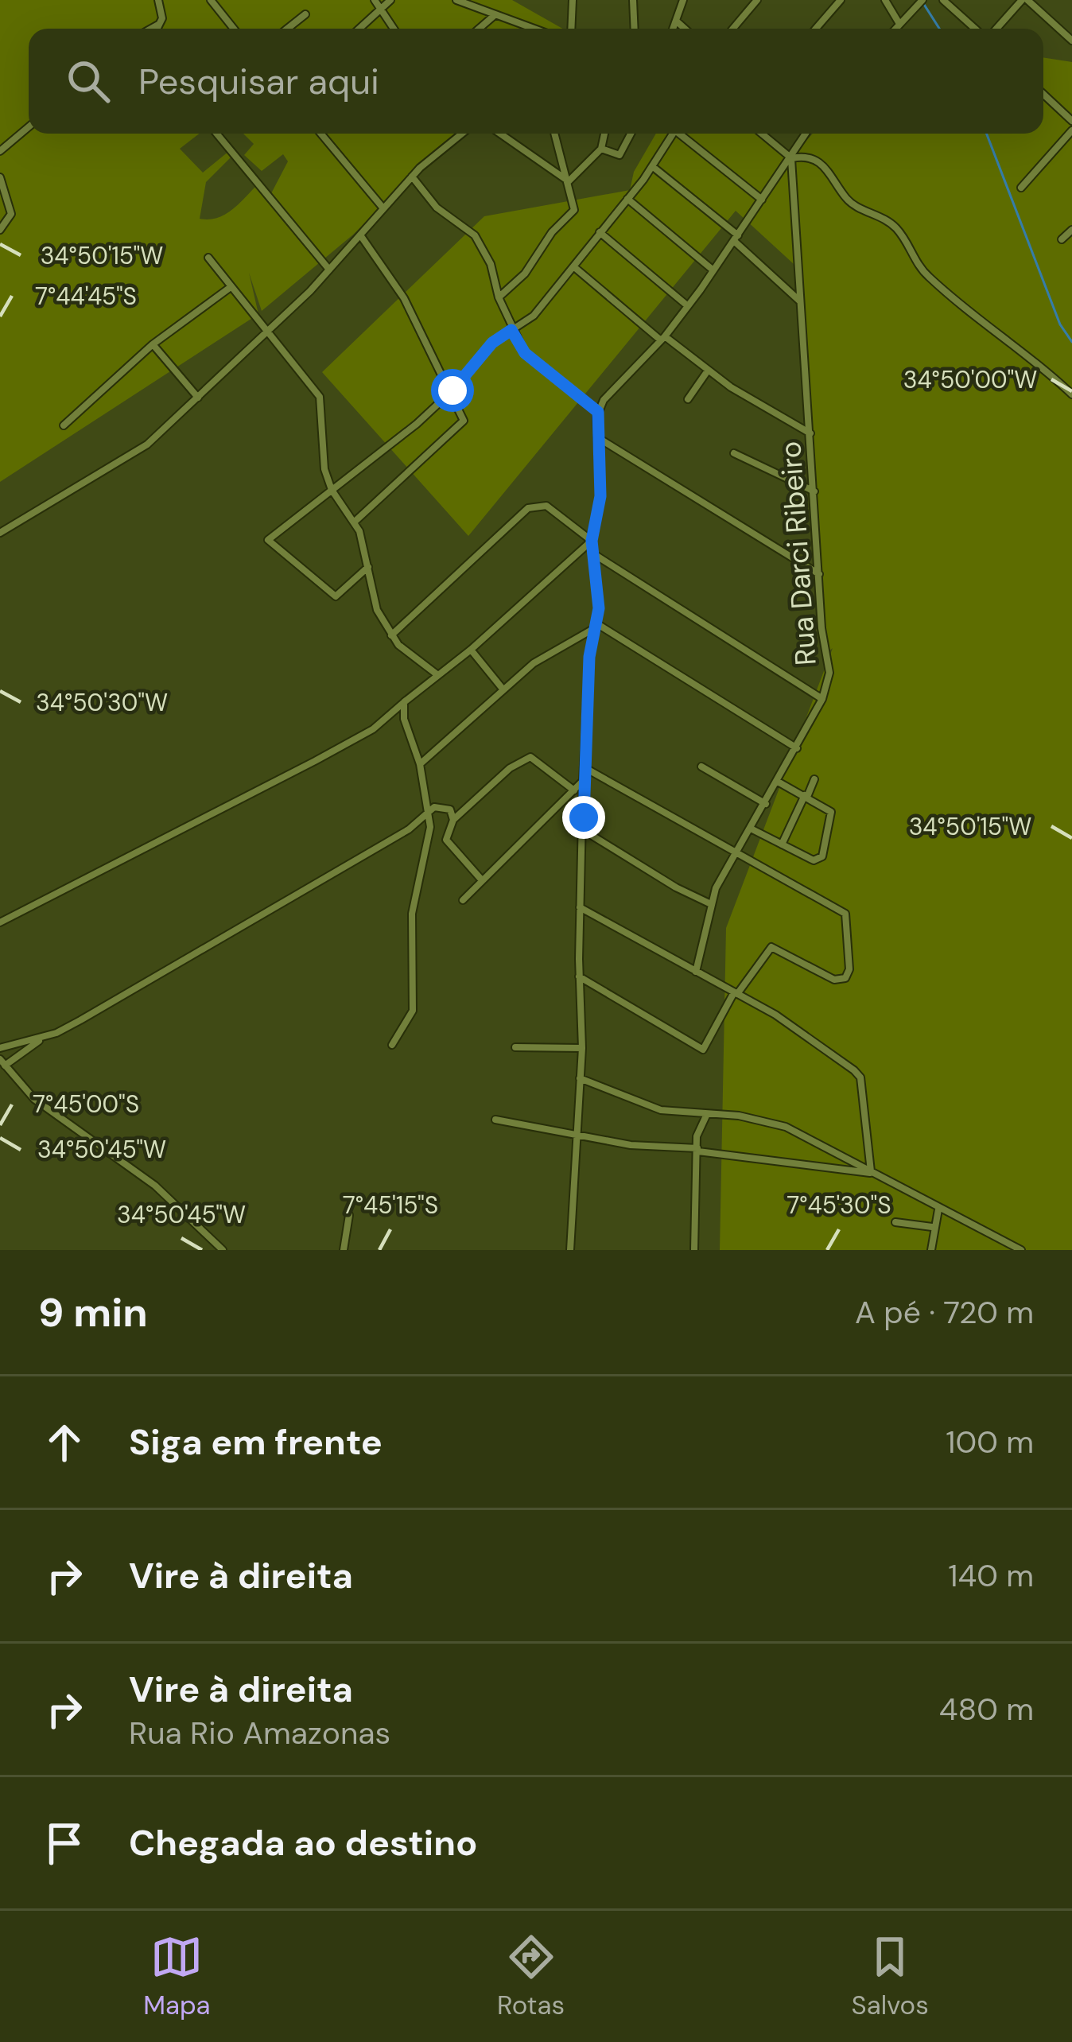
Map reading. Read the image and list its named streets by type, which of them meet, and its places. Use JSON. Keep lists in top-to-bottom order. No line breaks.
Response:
{"streets":{"street":["Rua Darci Ribeiro"]},"page":{"search":"Pesquisar aqui","heading":["9 min","A pé · 720 m"],"list":[["Siga em frente","100 m"],["Vire à direita","140 m"],["Vire à direita","Rua Rio Amazonas","480 m"],"Chegada ao destino"],"nav":["Mapa","Rotas","Salvos"]},"coordinates":["34°50'15\"W","7°44'45\"S","34°50'00\"W","34°50'30\"W","7°45'00\"S","34°50'45\"W","7°45'15\"S","7°45'30\"S"]}
